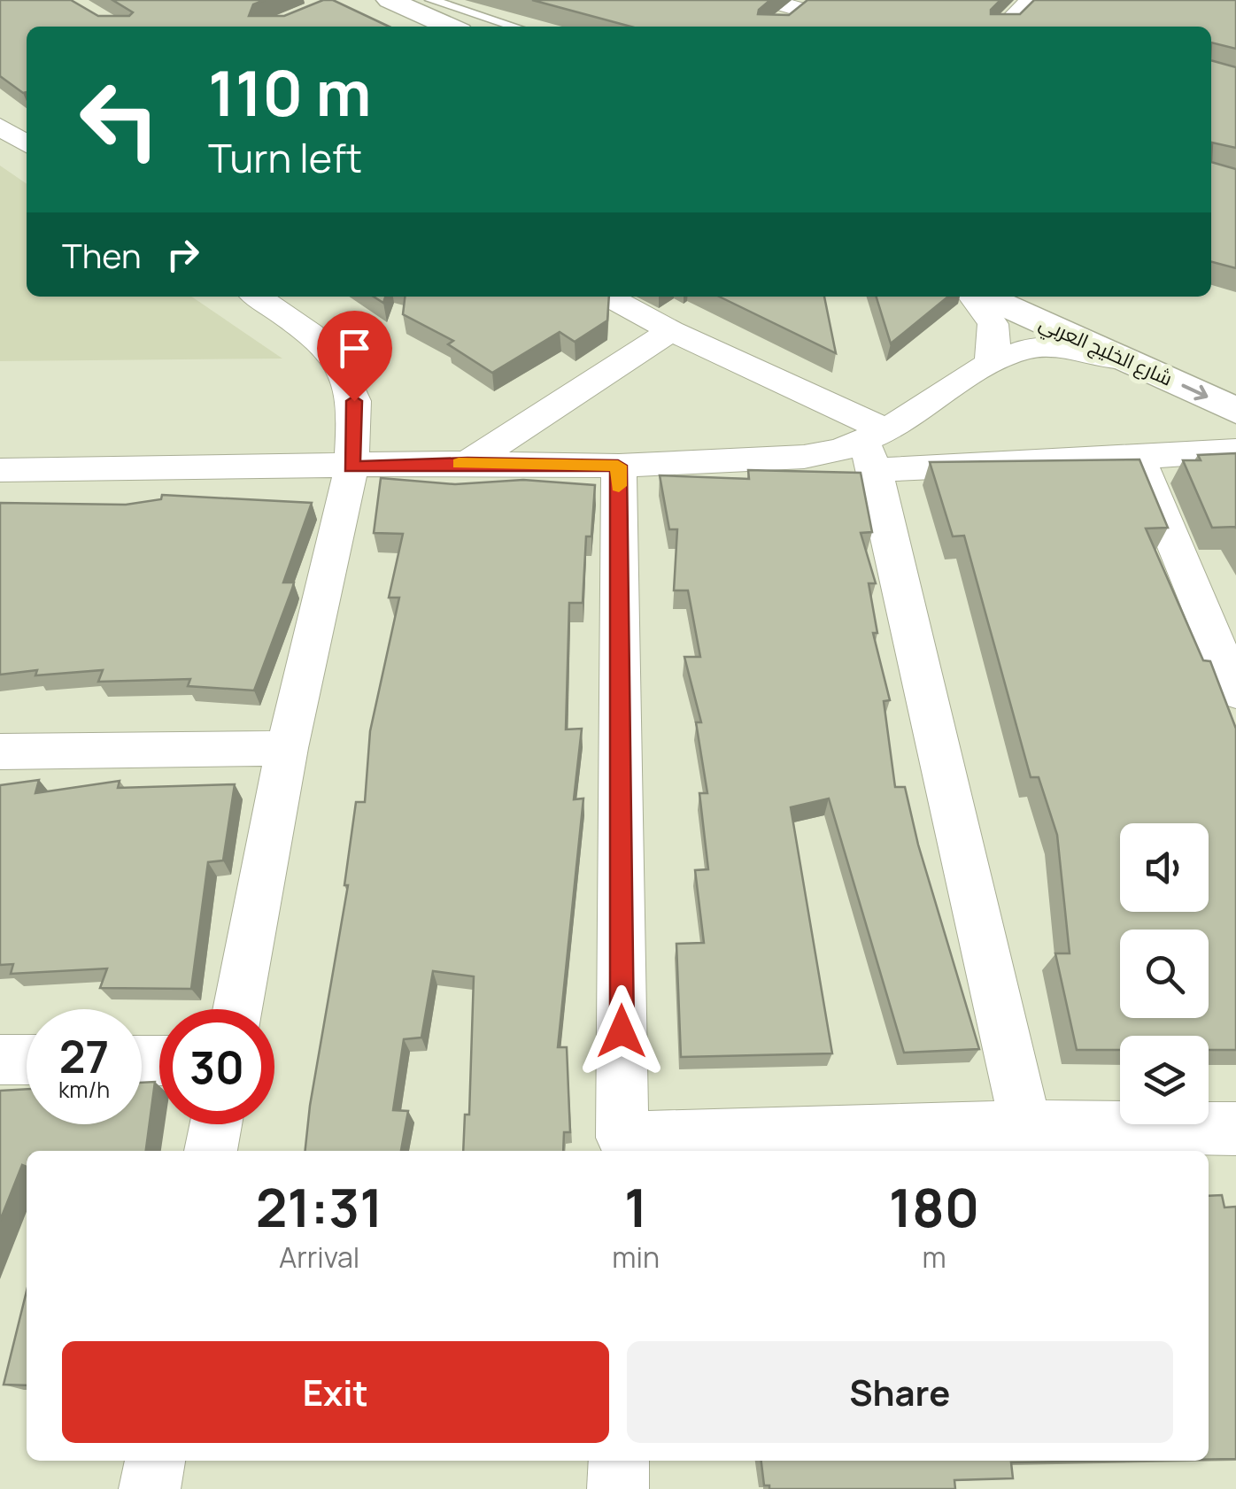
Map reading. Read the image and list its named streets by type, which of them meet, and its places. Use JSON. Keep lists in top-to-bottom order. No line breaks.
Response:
{"streets":{"main road":["شارع الخليج العربي"]},"page":{"turn":["110 m","Turn left"],"then":"Then","speed":"27 km/h","limit":"30","eta":["21:31","Arrival","1","min","180","m"],"buttons":["Exit","Share"]}}
